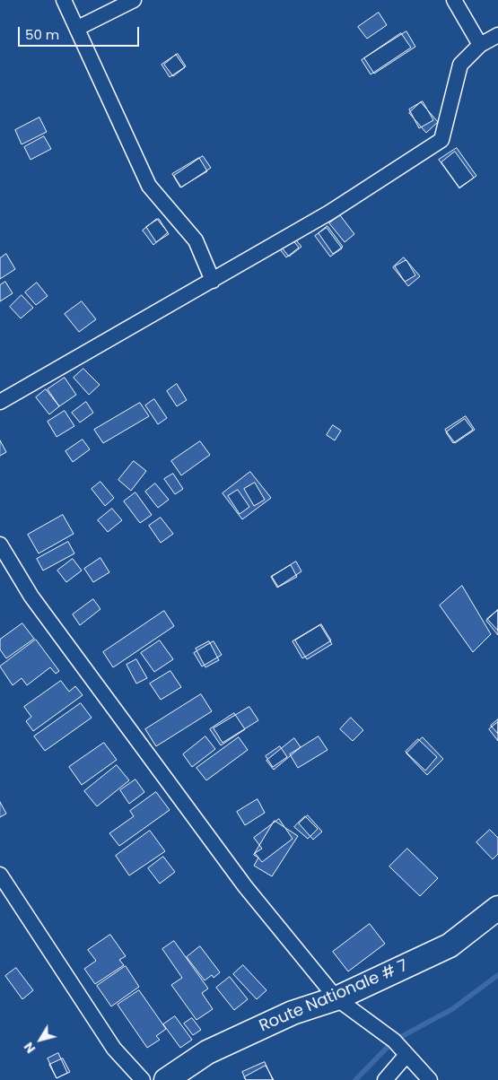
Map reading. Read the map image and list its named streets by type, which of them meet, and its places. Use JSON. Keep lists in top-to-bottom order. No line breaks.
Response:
{"streets":{"main road":["Route Nationale # 7"]},"scale_bar":"50 m","north":"bottom left"}
